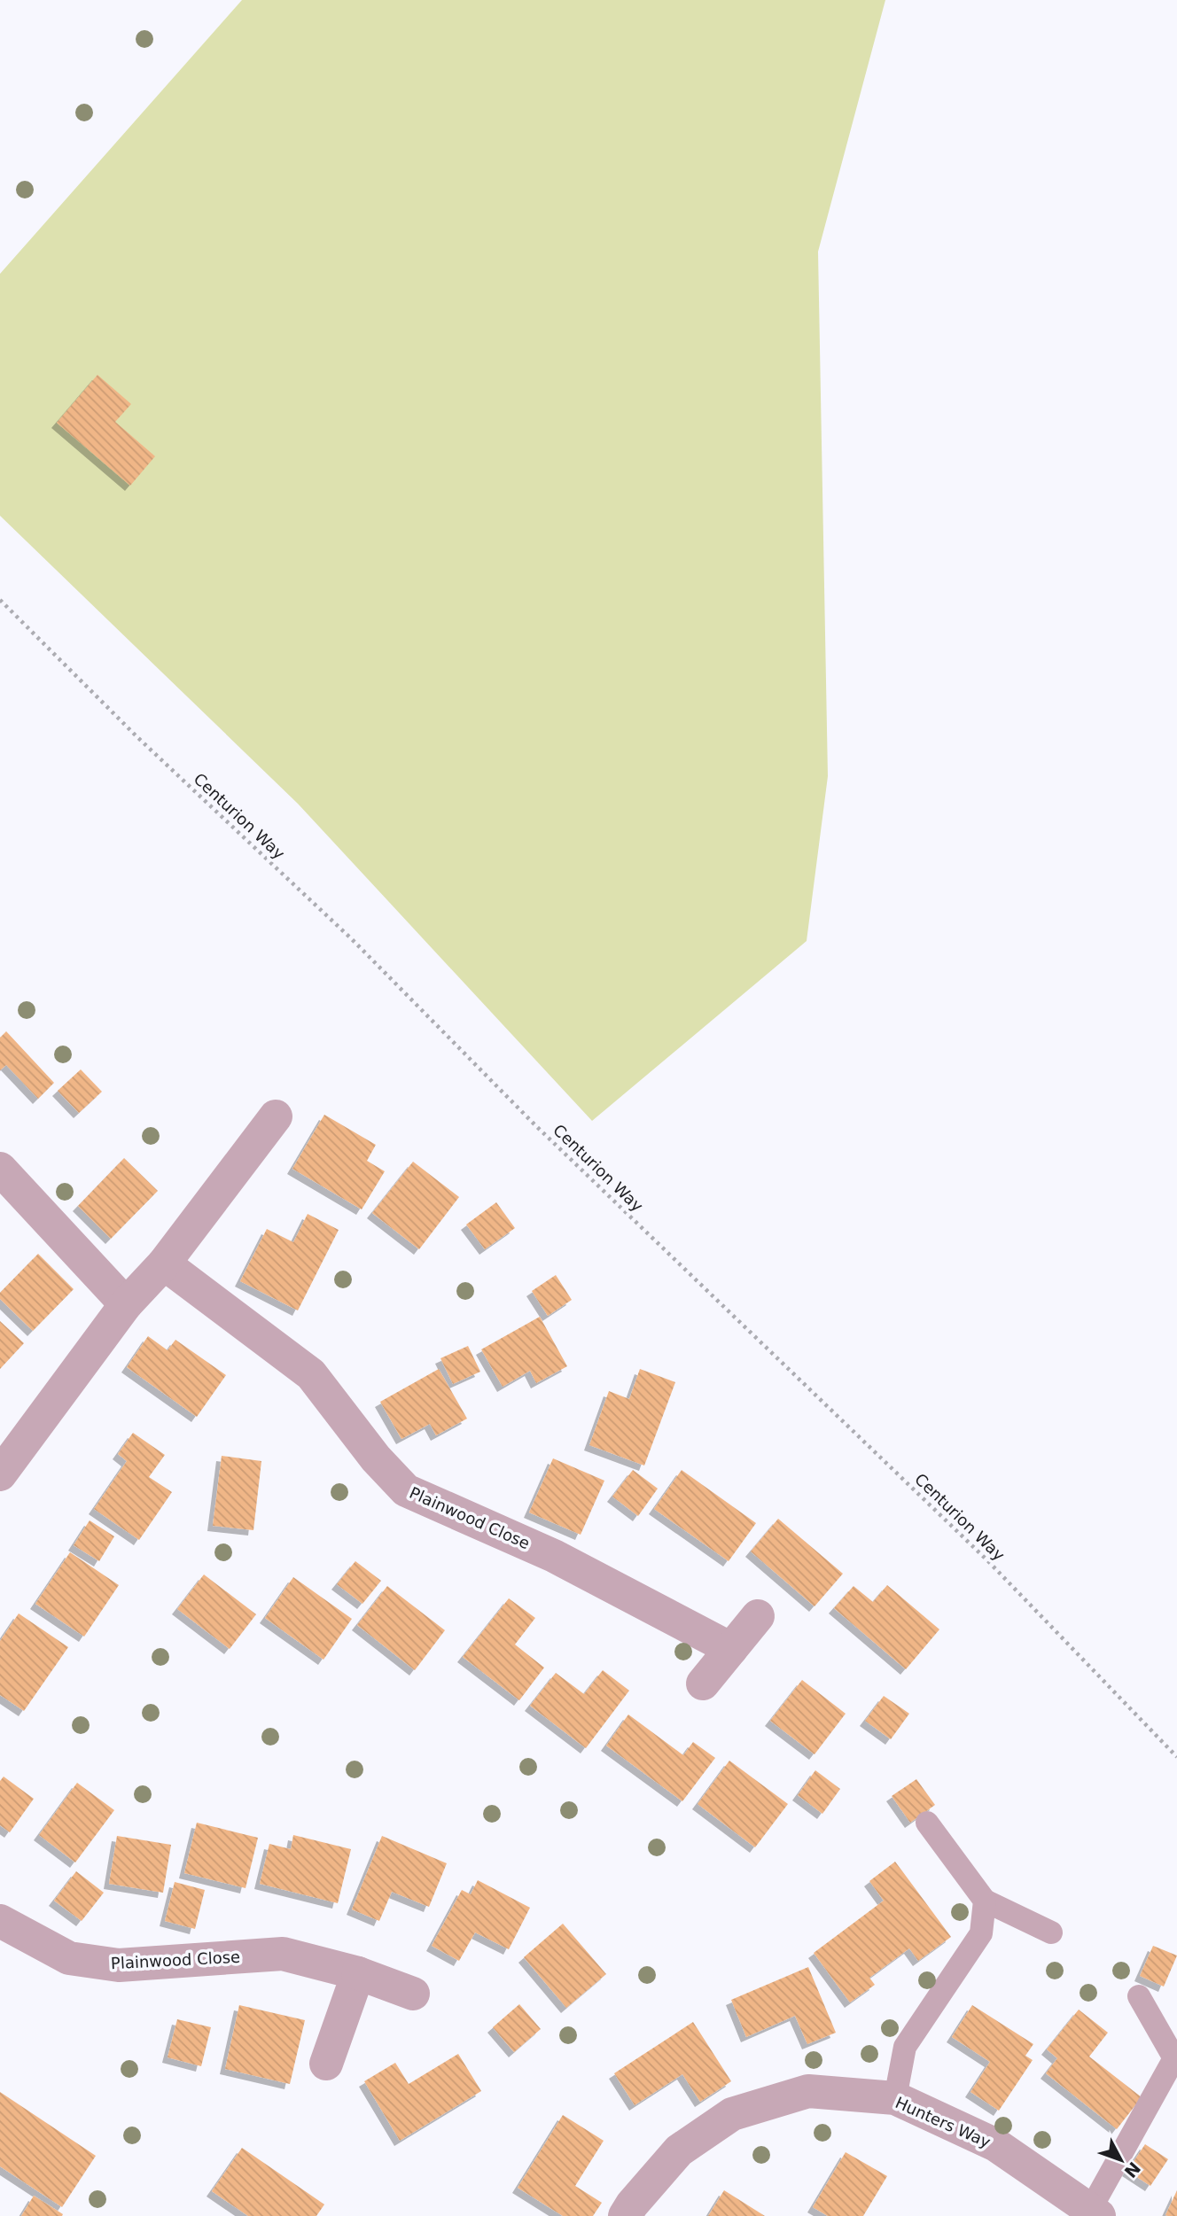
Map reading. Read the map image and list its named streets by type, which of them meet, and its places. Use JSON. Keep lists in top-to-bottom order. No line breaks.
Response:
{"streets":{"street":["Plainwood Close","Hunters Way"],"path":["Centurion Way"]},"north":"bottom right"}
